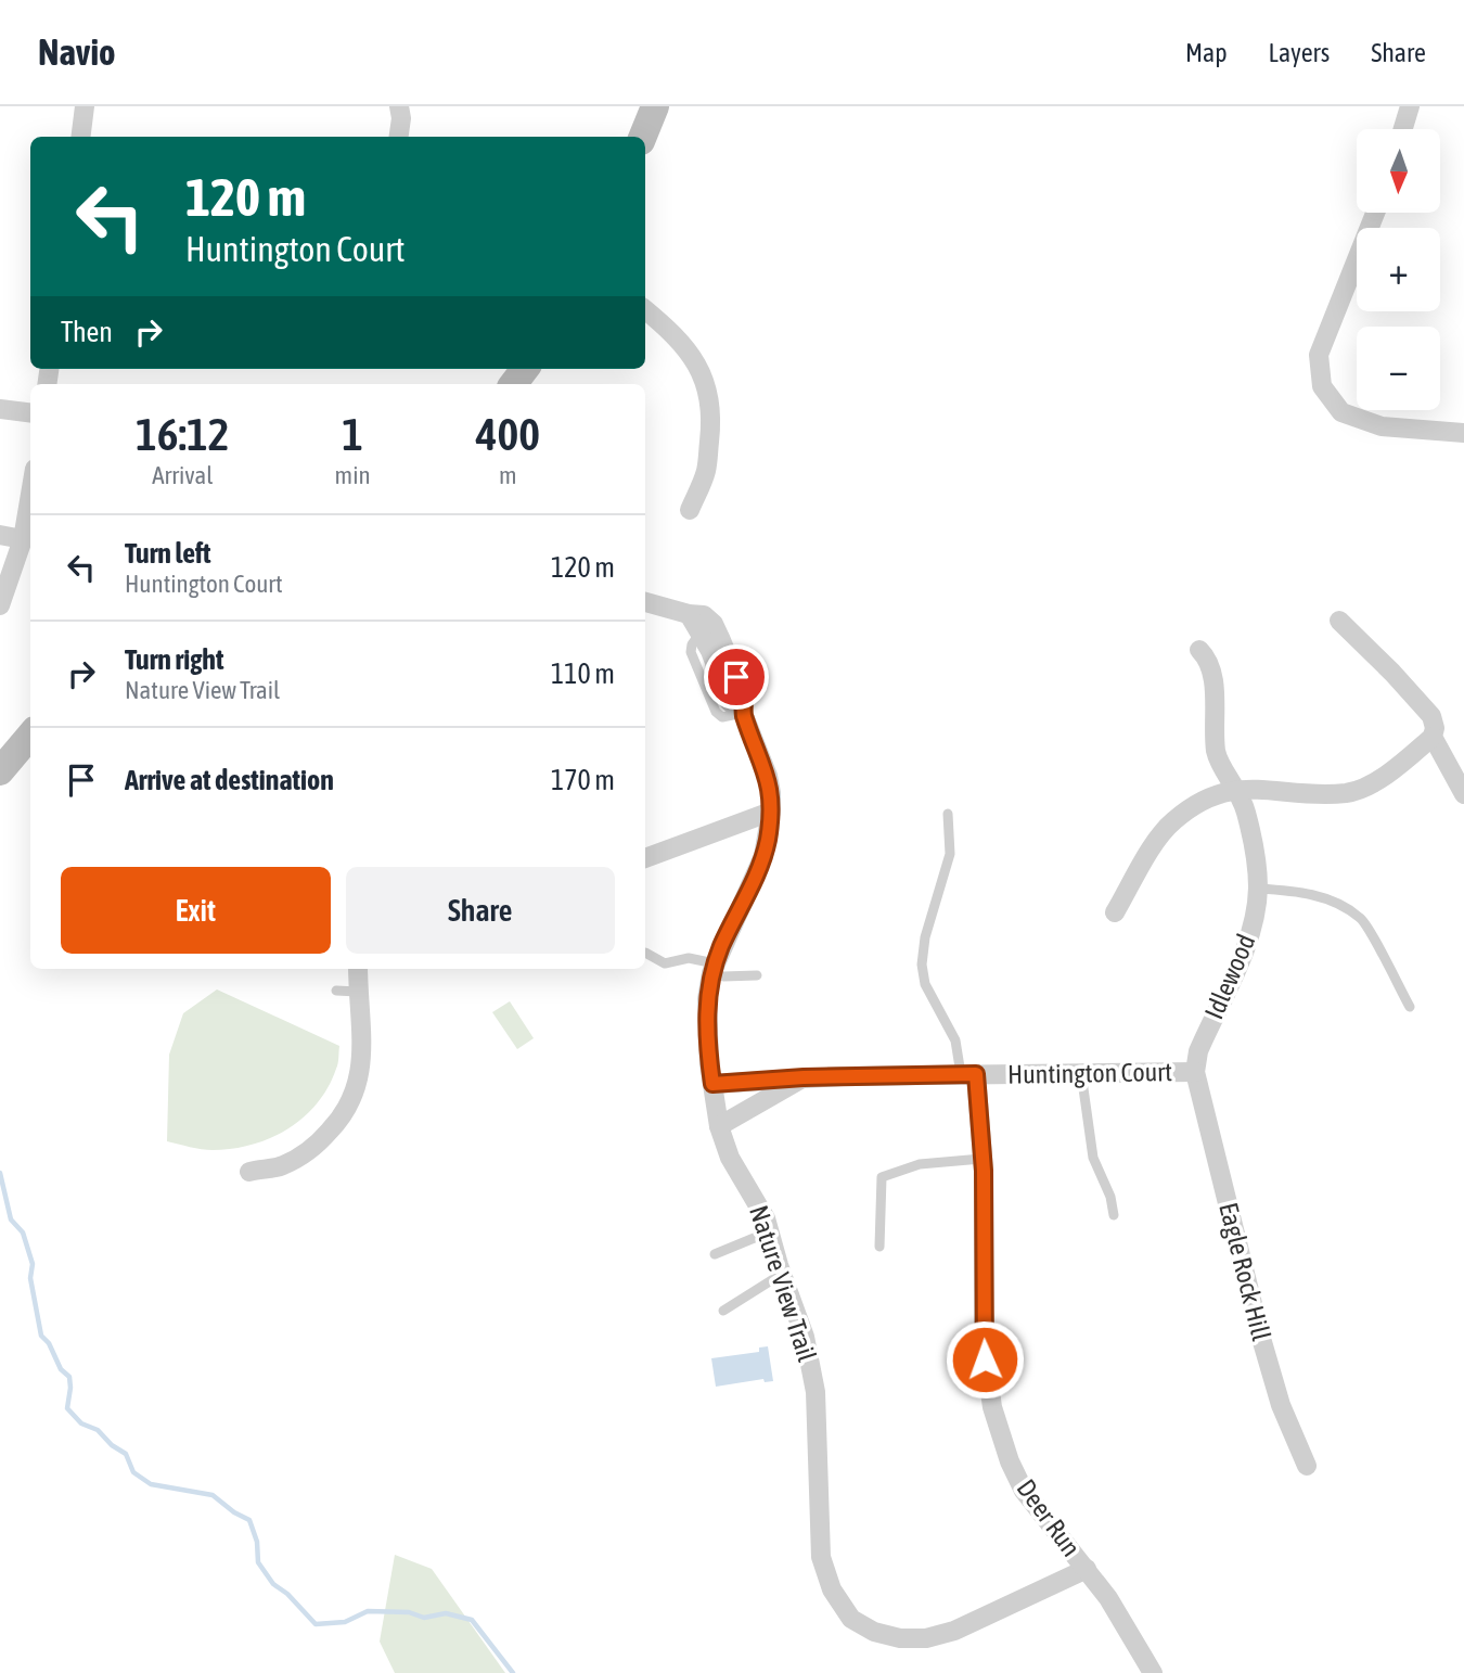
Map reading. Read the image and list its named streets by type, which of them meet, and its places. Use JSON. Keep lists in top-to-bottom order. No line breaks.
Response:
{"streets":{"street":["Idlewood","Huntington Court","Eagle Rock Hill","Nature View Trail","Deer Run"]},"crossings":[["Idlewood","Huntington Court"],["Idlewood","Eagle Rock Hill"],["Huntington Court","Eagle Rock Hill"],["Huntington Court","Nature View Trail"],["Huntington Court","Deer Run"],["Nature View Trail","Deer Run"]],"north":"bottom","page":{"header":"Navio","nav":["Map","Layers","Share"],"map_buttons":["+","−"],"turn":["120 m","Huntington Court"],"then":"Then","eta":["16:12","Arrival","1","min","400","m"],"list":[{"name":"Turn left","note":"Huntington Court","value":"120 m"},{"name":"Turn right","note":"Nature View Trail","value":"110 m"},{"name":"Arrive at destination","value":"170 m"}],"buttons":["Exit","Share"]}}
